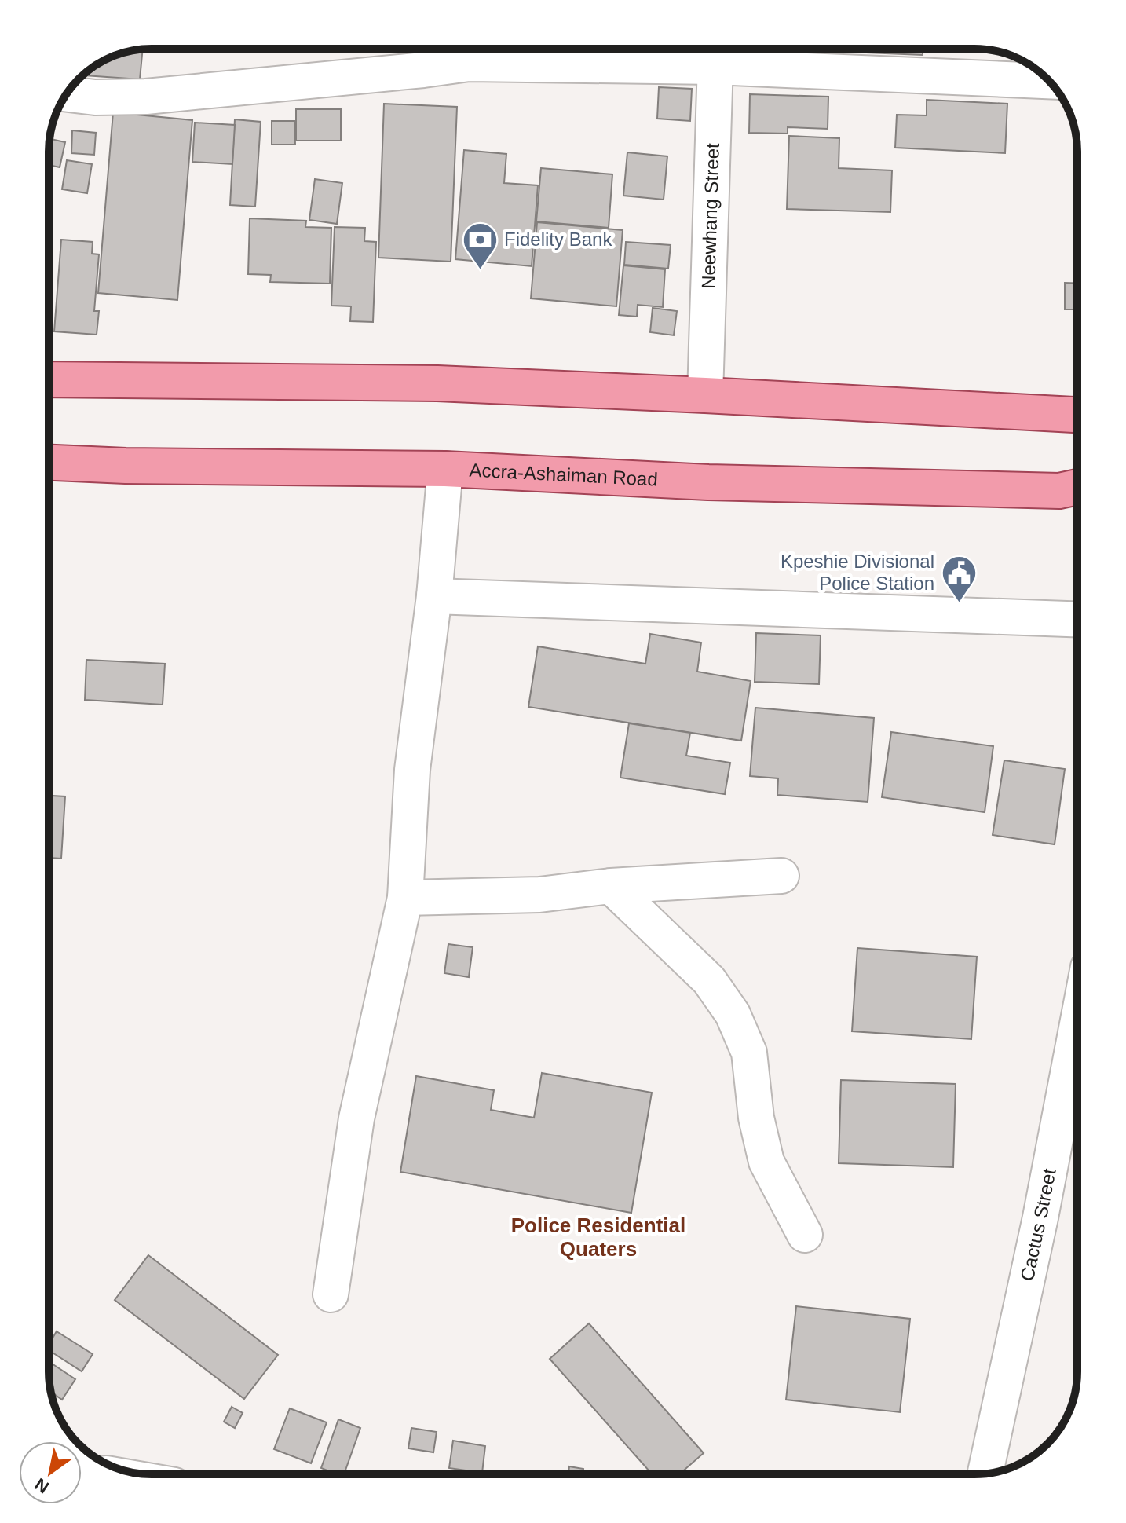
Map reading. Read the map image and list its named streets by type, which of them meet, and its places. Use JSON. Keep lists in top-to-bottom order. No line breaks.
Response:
{"streets":{"main road":["Accra-Ashaiman Road"],"street":["Neewhang Street","Cactus Street"]},"districts":["Police Residential Quaters"],"places":{"bank":["Fidelity Bank"],"public building":["Kpeshie Divisional Police Station"]},"north":"bottom left"}
